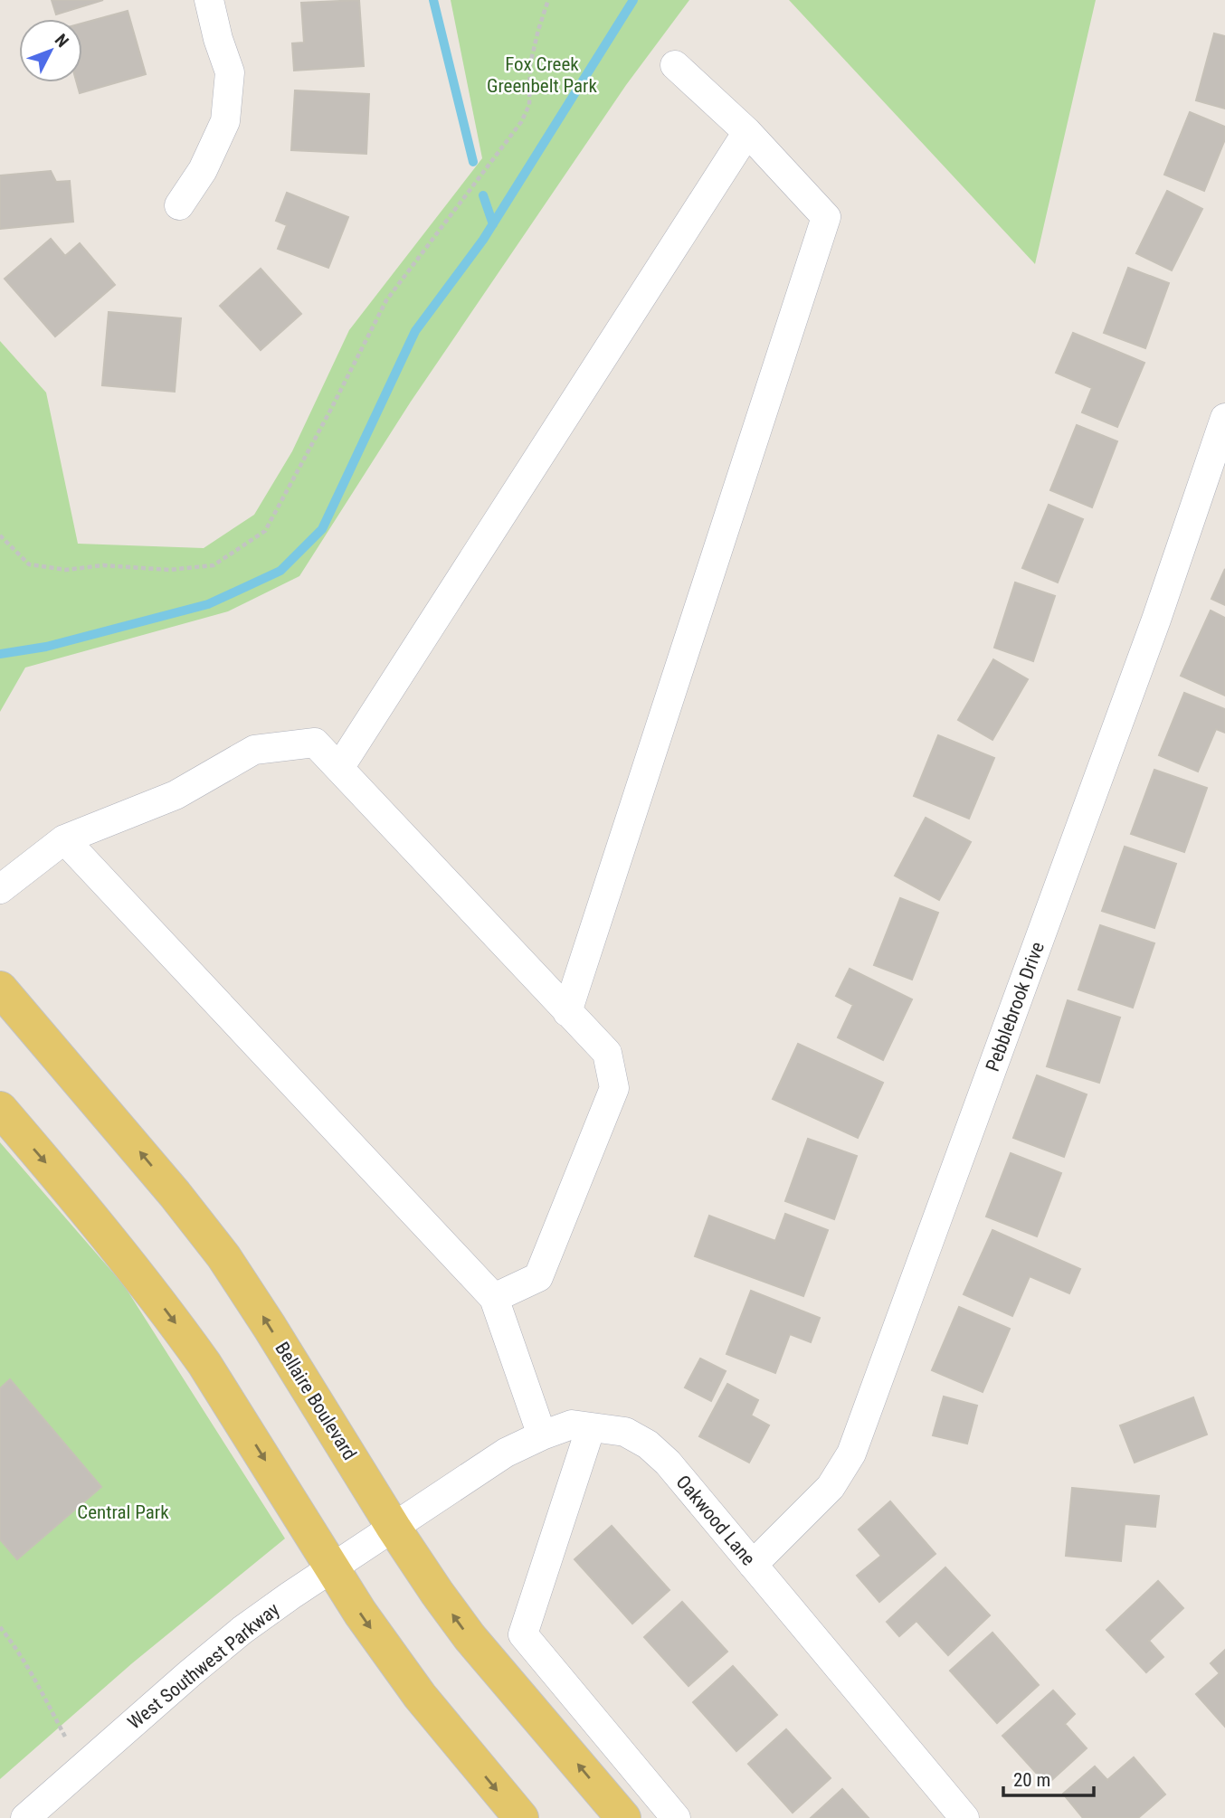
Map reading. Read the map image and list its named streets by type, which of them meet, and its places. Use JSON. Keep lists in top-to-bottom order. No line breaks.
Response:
{"streets":{"main road":["Bellaire Boulevard"],"street":["Pebblebrook Drive","Oakwood Lane","West Southwest Parkway"]},"crossings":[["Pebblebrook Drive","Oakwood Lane"],["Bellaire Boulevard","Oakwood Lane"],["Bellaire Boulevard","West Southwest Parkway"],["Oakwood Lane","West Southwest Parkway"]],"parks":["Fox Creek Greenbelt Park","Central Park"],"scale_bar":"20 m","north":"top right"}
